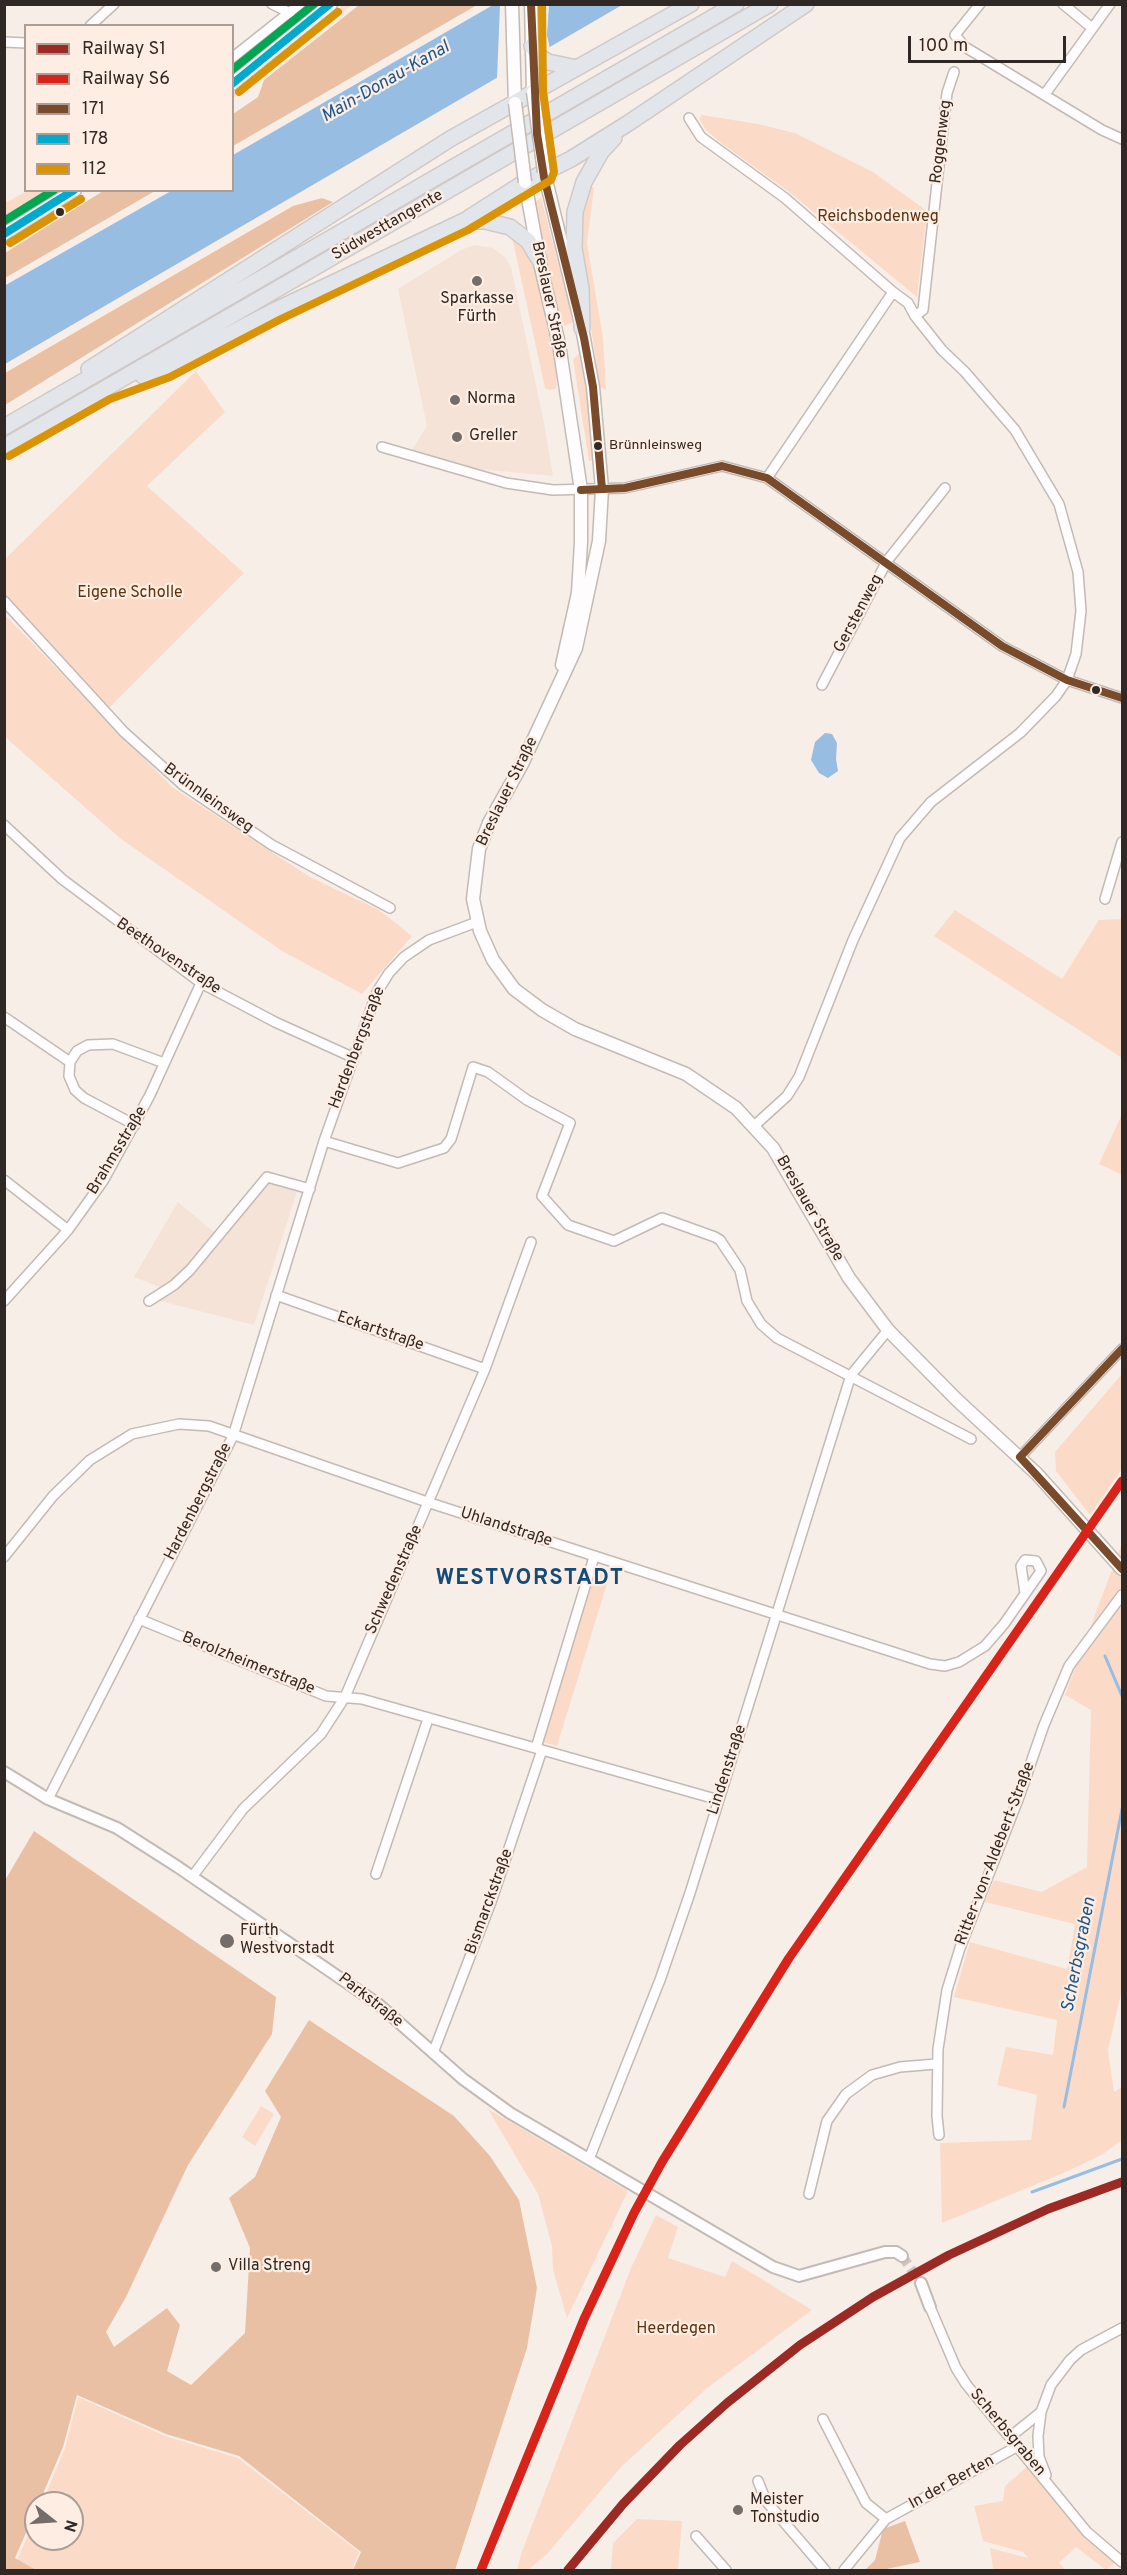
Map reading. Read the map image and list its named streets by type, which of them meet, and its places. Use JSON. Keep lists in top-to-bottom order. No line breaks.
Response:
{"streets":{"highway":["Südwesttangente"],"main road":["Breslauer Straße"],"street":["Roggenweg","Gerstenweg","Brünnleinsweg","Beethovenstraße","Hardenbergstraße","Brahmsstraße","Eckartstraße","Uhlandstraße","Schwedenstraße","Berolzheimerstraße","Lindenstraße","Ritter-von-Aldebert-Straße","Bismarckstraße","Parkstraße","Scherbsgraben","In der Berten"]},"crossings":[["Breslauer Straße","Hardenbergstraße"],["Breslauer Straße","Lindenstraße"],["Beethovenstraße","Hardenbergstraße"],["Beethovenstraße","Brahmsstraße"],["Hardenbergstraße","Eckartstraße"],["Hardenbergstraße","Uhlandstraße"],["Hardenbergstraße","Berolzheimerstraße"],["Hardenbergstraße","Parkstraße"],["Eckartstraße","Schwedenstraße"],["Uhlandstraße","Schwedenstraße"],["Uhlandstraße","Lindenstraße"],["Uhlandstraße","Bismarckstraße"],["Schwedenstraße","Berolzheimerstraße"],["Schwedenstraße","Parkstraße"],["Berolzheimerstraße","Lindenstraße"],["Berolzheimerstraße","Bismarckstraße"],["Lindenstraße","Parkstraße"],["Bismarckstraße","Parkstraße"],["Scherbsgraben","In der Berten"]],"districts":["WESTVORSTADT"],"water":["Main-Donau-Kanal","Scherbsgraben"],"parks":["Reichsbodenweg","Eigene Scholle","Heerdegen"],"places":["Sparkasse Fürth","Norma","Greller","Brünnleinsweg","Fürth Westvorstadt","Villa Streng","Meister Tonstudio"],"lines":["transit line 171","transit line 178","transit line 112","rail line S6","rail line S1"],"legend":["Railway S1","Railway S6","171","178","112"],"scale_bar":"100 m","north":"right"}
